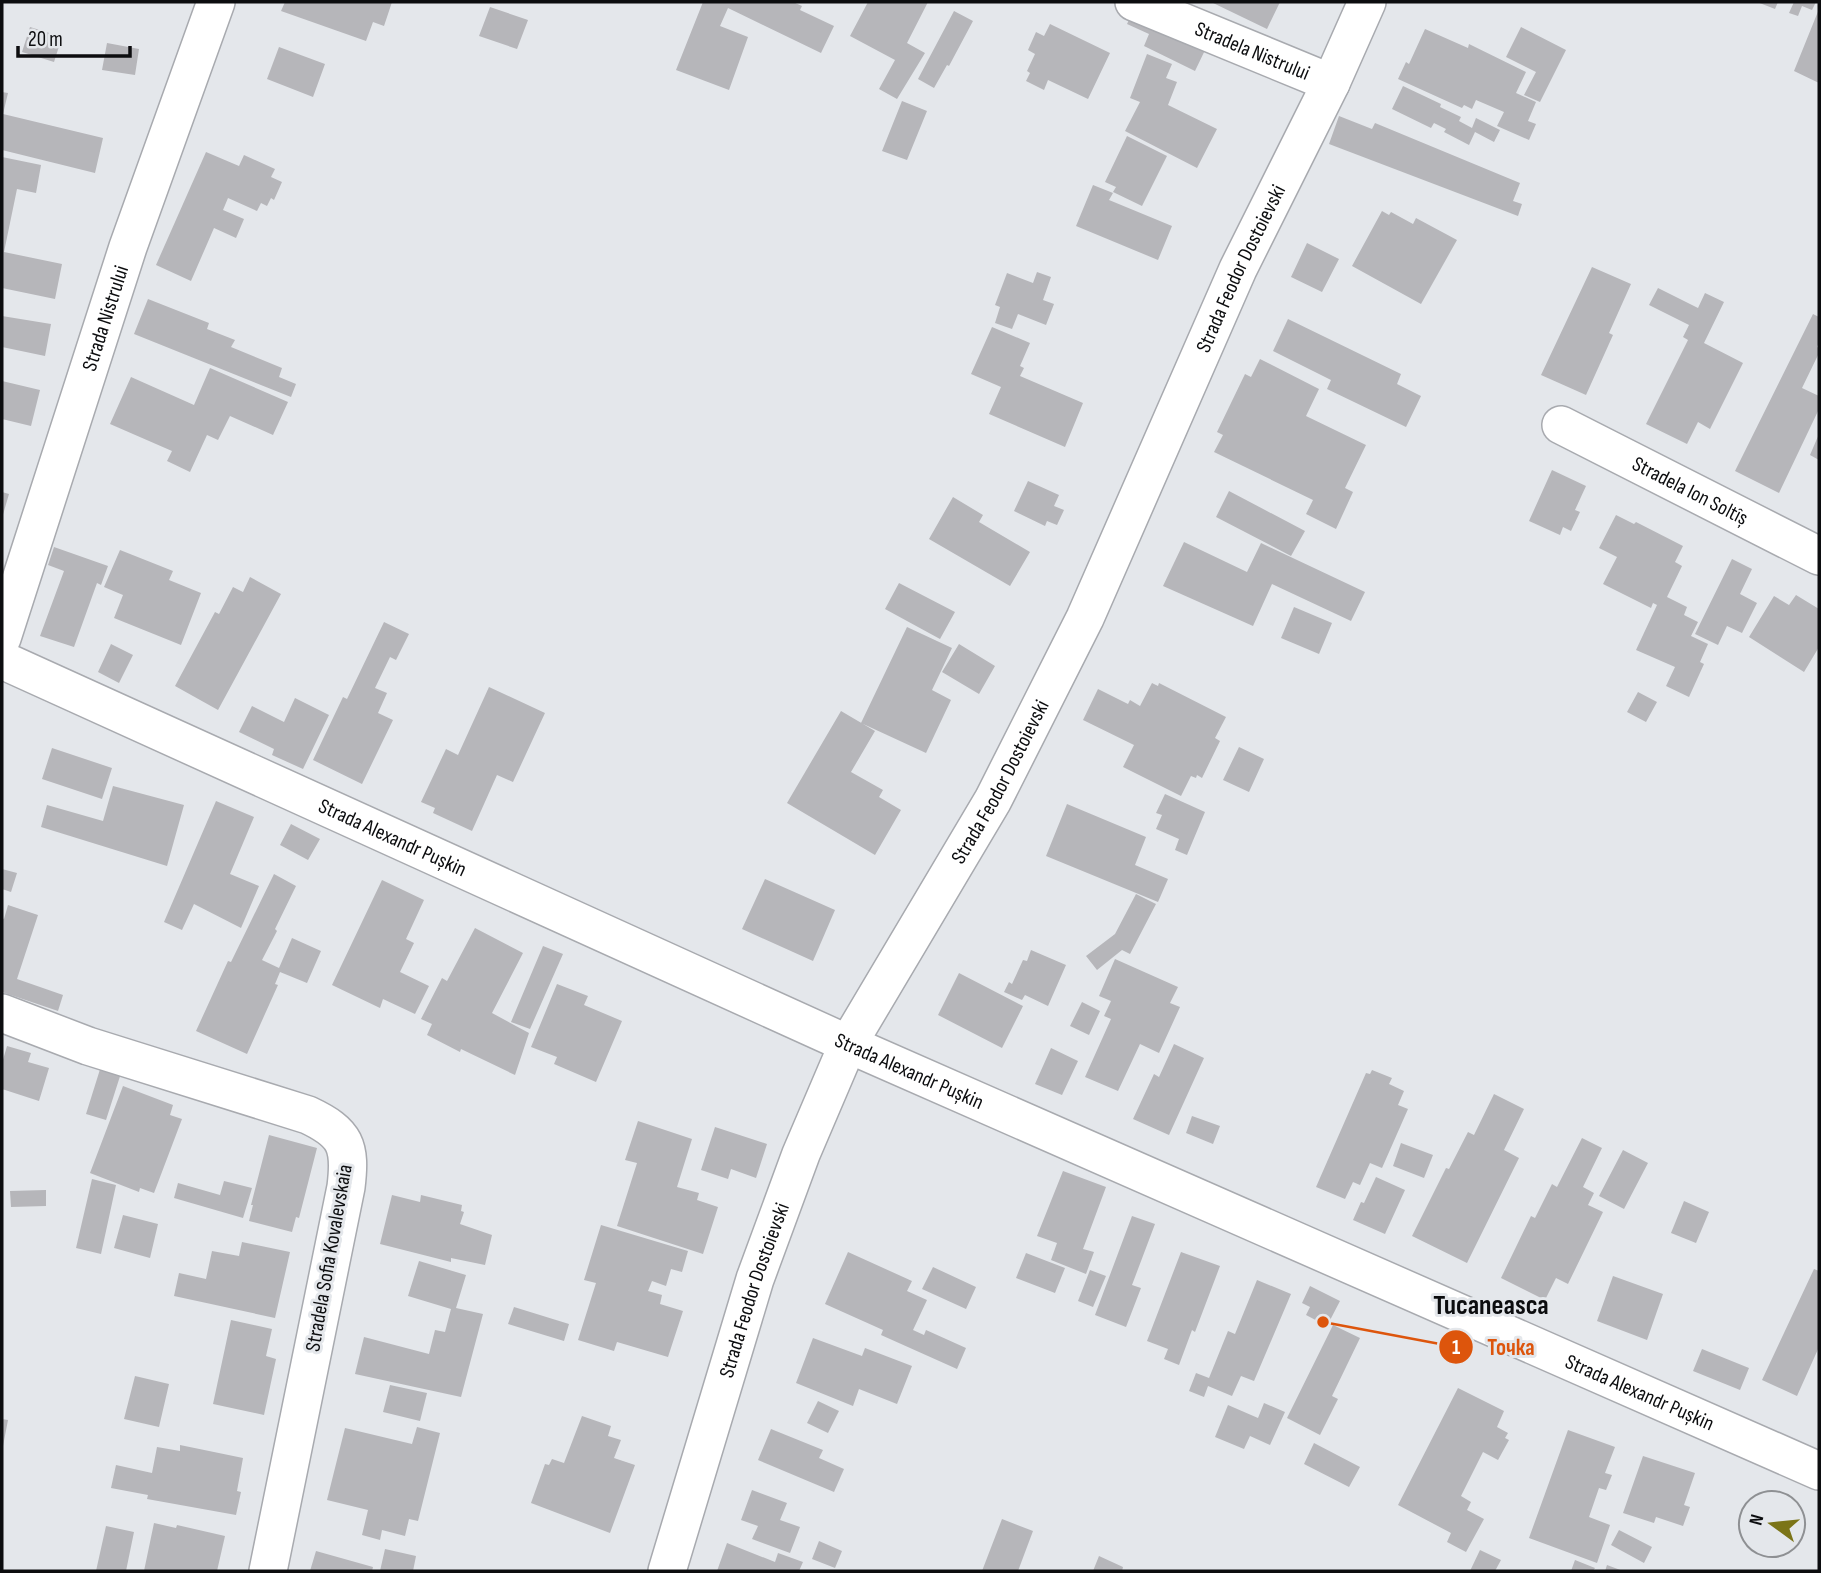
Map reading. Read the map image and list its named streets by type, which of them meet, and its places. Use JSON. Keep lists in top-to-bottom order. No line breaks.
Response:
{"streets":{"street":["Stradela Nistrului","Strada Feodor Dostoievski","Strada Nistrului","Stradela Ion Soltîș","Strada Alexandr Pușkin","Stradela Sofia Kovalevskaia"]},"crossings":[["Stradela Nistrului","Strada Feodor Dostoievski"],["Strada Feodor Dostoievski","Strada Alexandr Pușkin"]],"districts":["Tucaneasca"],"places":["Точка"],"scale_bar":"20 m","north":"left"}
